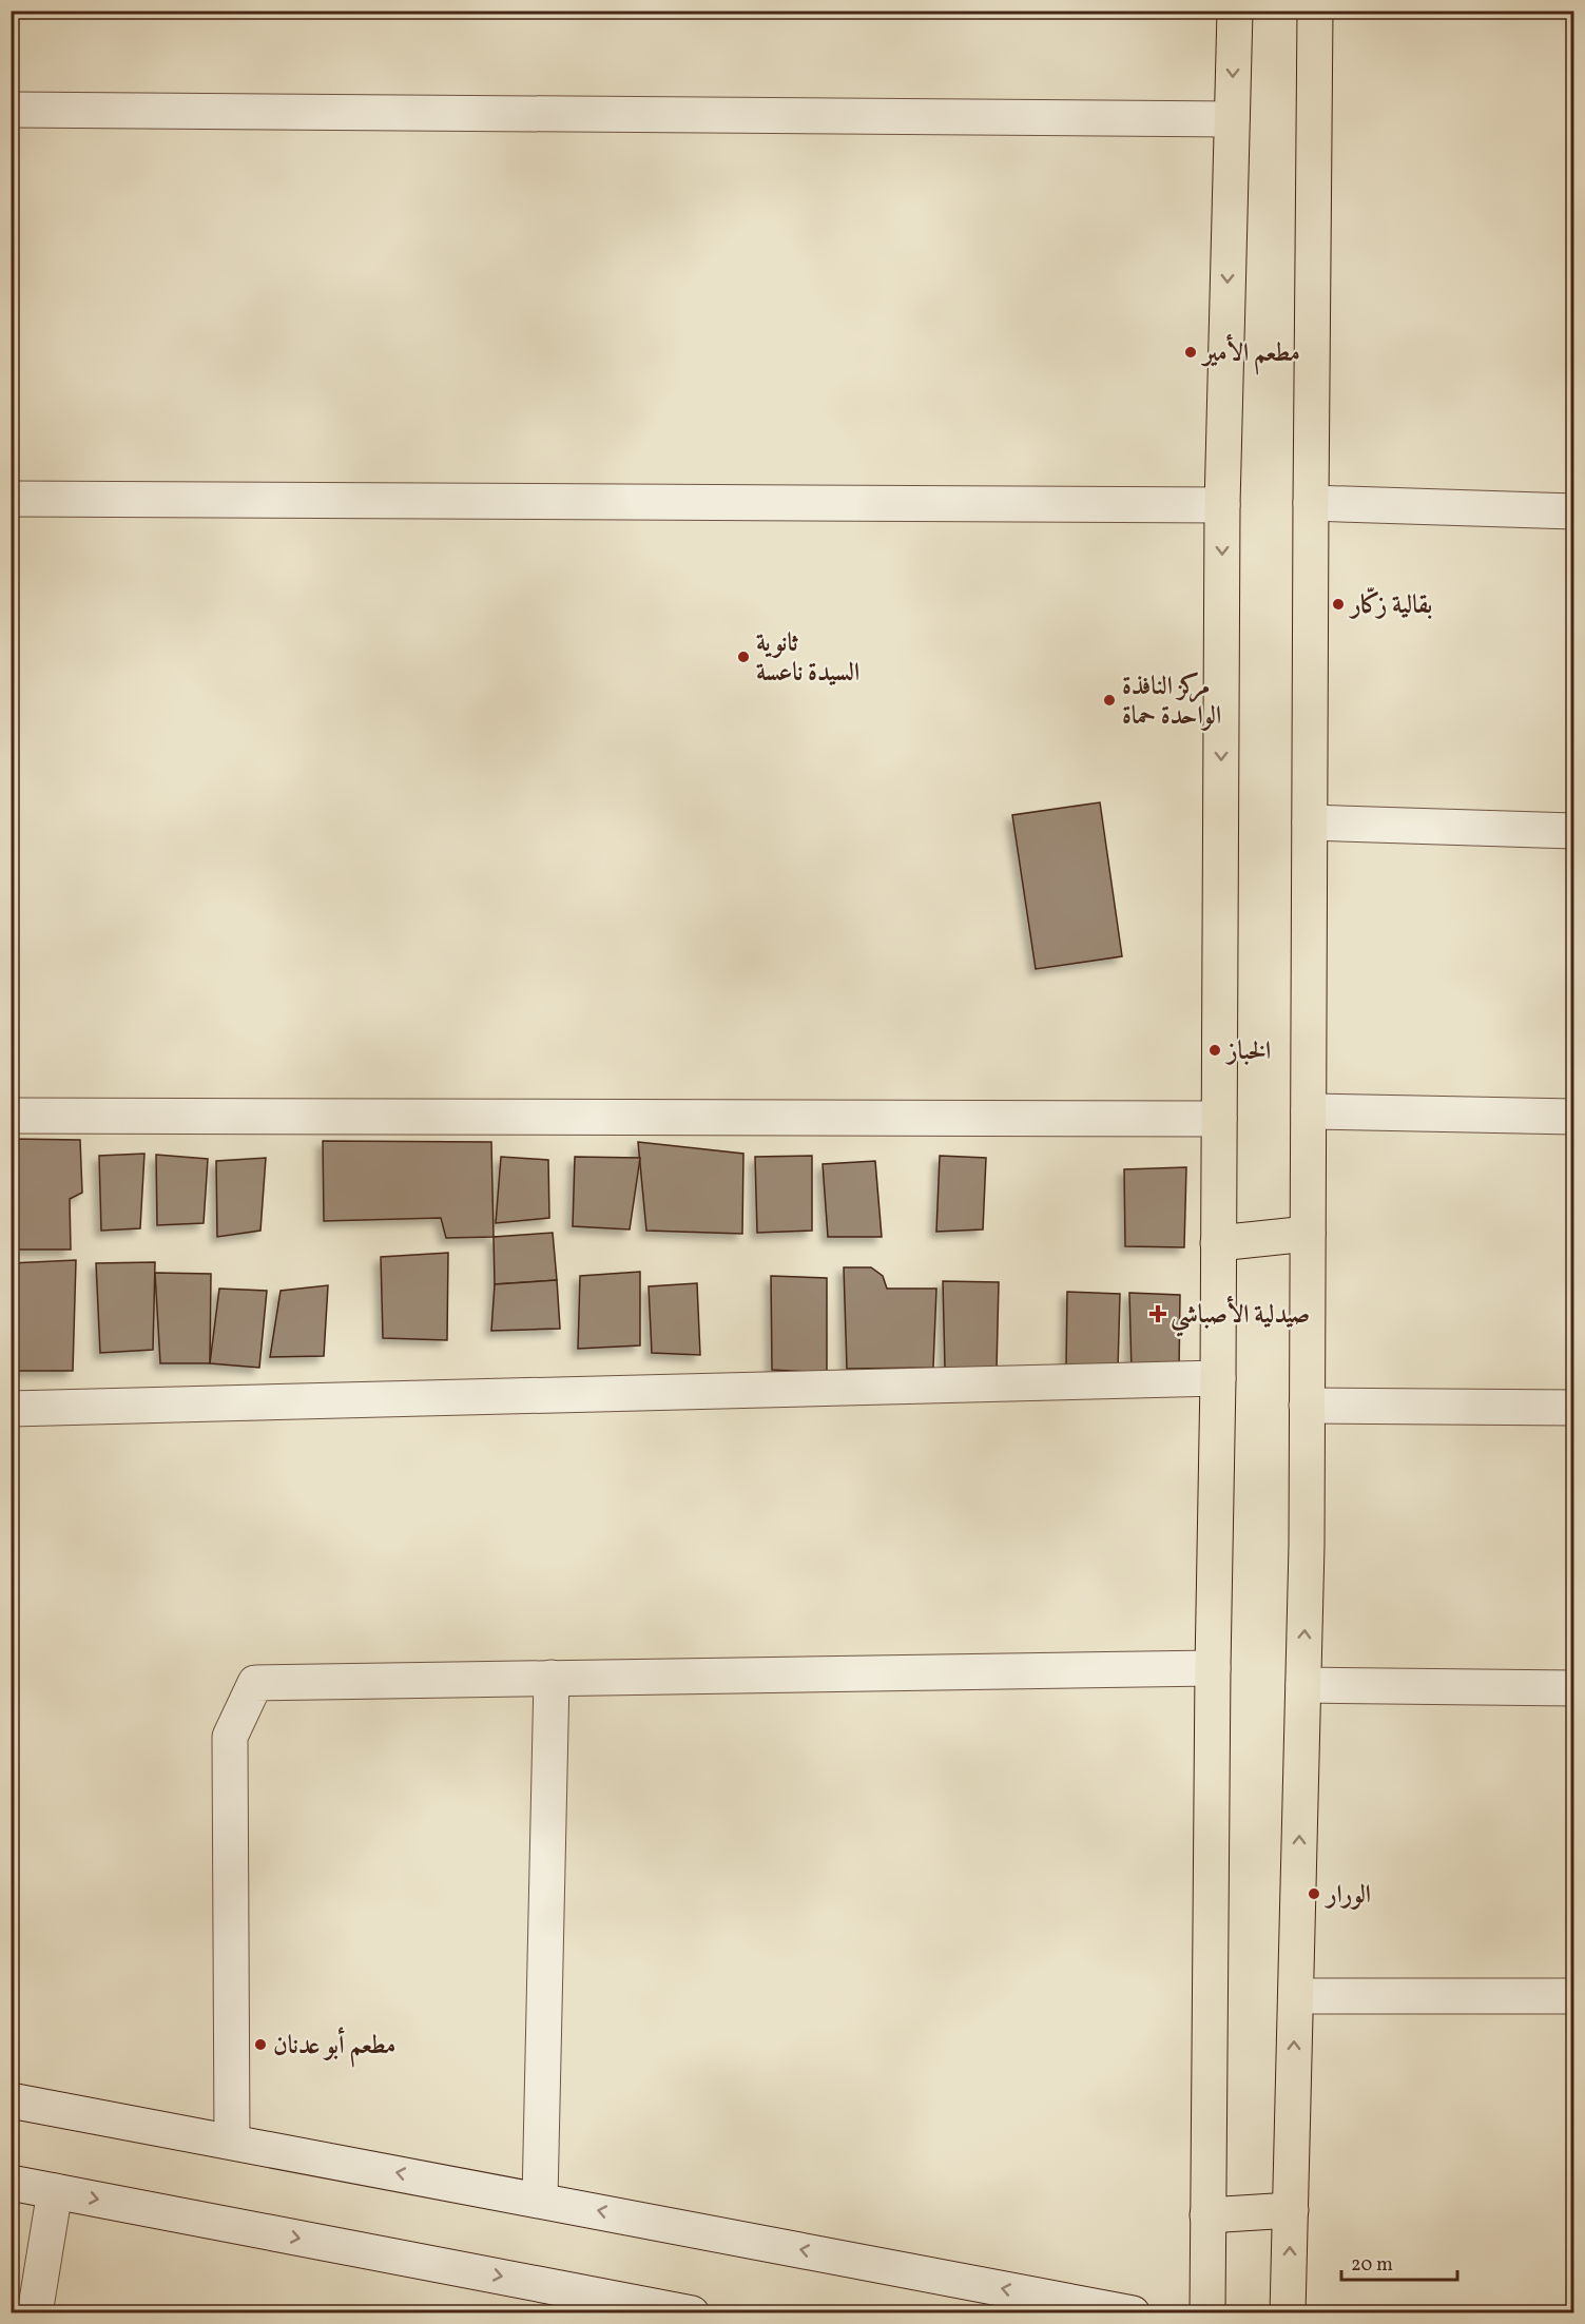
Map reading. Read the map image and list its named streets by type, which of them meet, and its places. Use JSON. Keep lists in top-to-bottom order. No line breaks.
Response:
{"places":{"other":["مطعم الأمير","بقالية زكّار","ثانوية السيدة ناعسة","مركز النافذة الواحدة حماة","الخباز","الورار","مطعم أبو عدنان"],"health":["صيدلية الأصباشي"]},"scale_bar":"20 m"}
